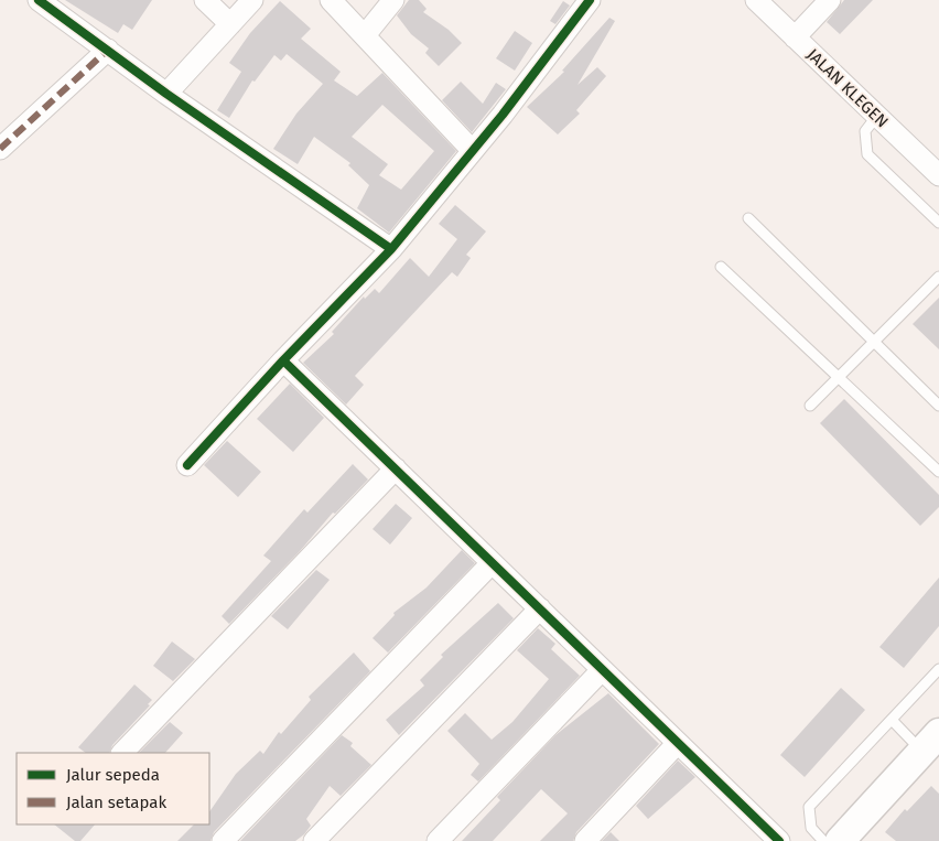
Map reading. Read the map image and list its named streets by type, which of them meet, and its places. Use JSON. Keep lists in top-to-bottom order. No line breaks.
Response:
{"streets":{"street":["JALAN KLEGEN"]},"legend":["Jalur sepeda","Jalan setapak"]}
